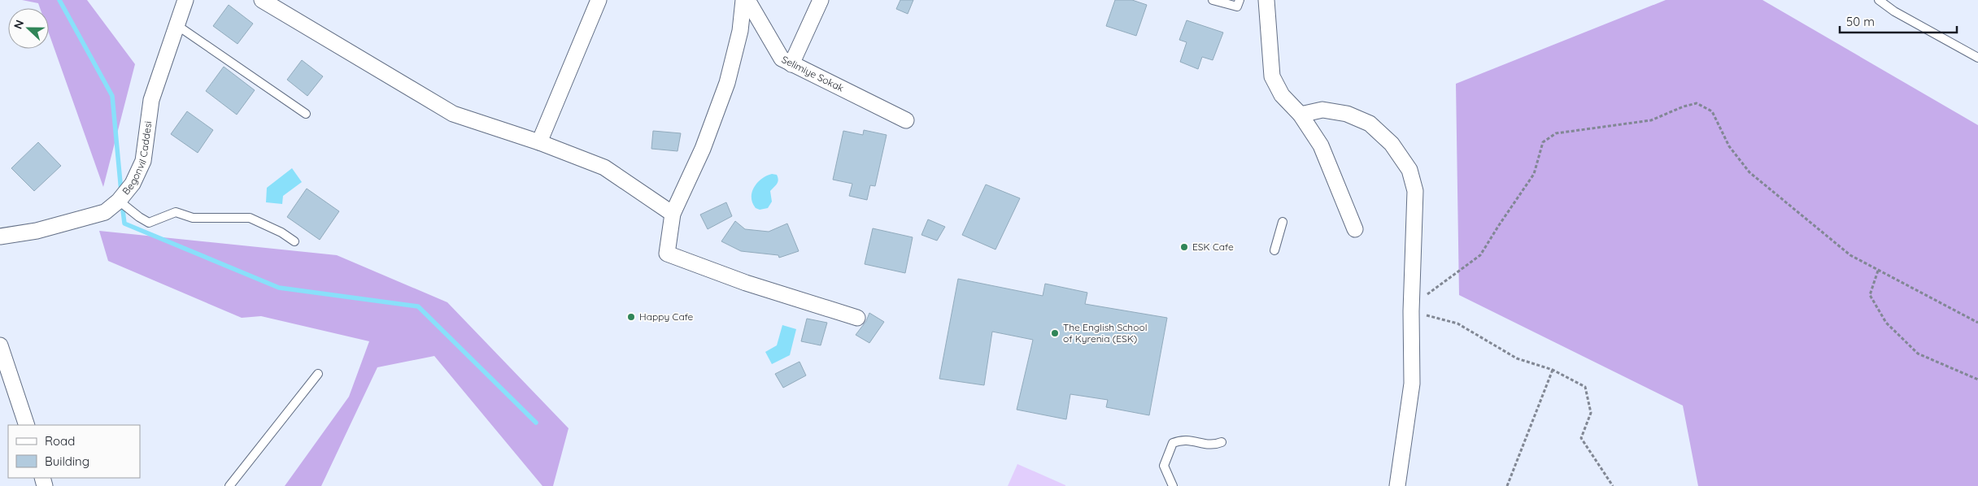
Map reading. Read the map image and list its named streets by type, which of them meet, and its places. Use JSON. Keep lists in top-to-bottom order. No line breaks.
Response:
{"streets":{"street":["Selimiye Sokak","Begonvil Caddesi"]},"places":["ESK Cafe","Happy Cafe","The English School of Kyrenia (ESK)"],"legend":["Road","Building"],"scale_bar":"50 m","north":"left"}
